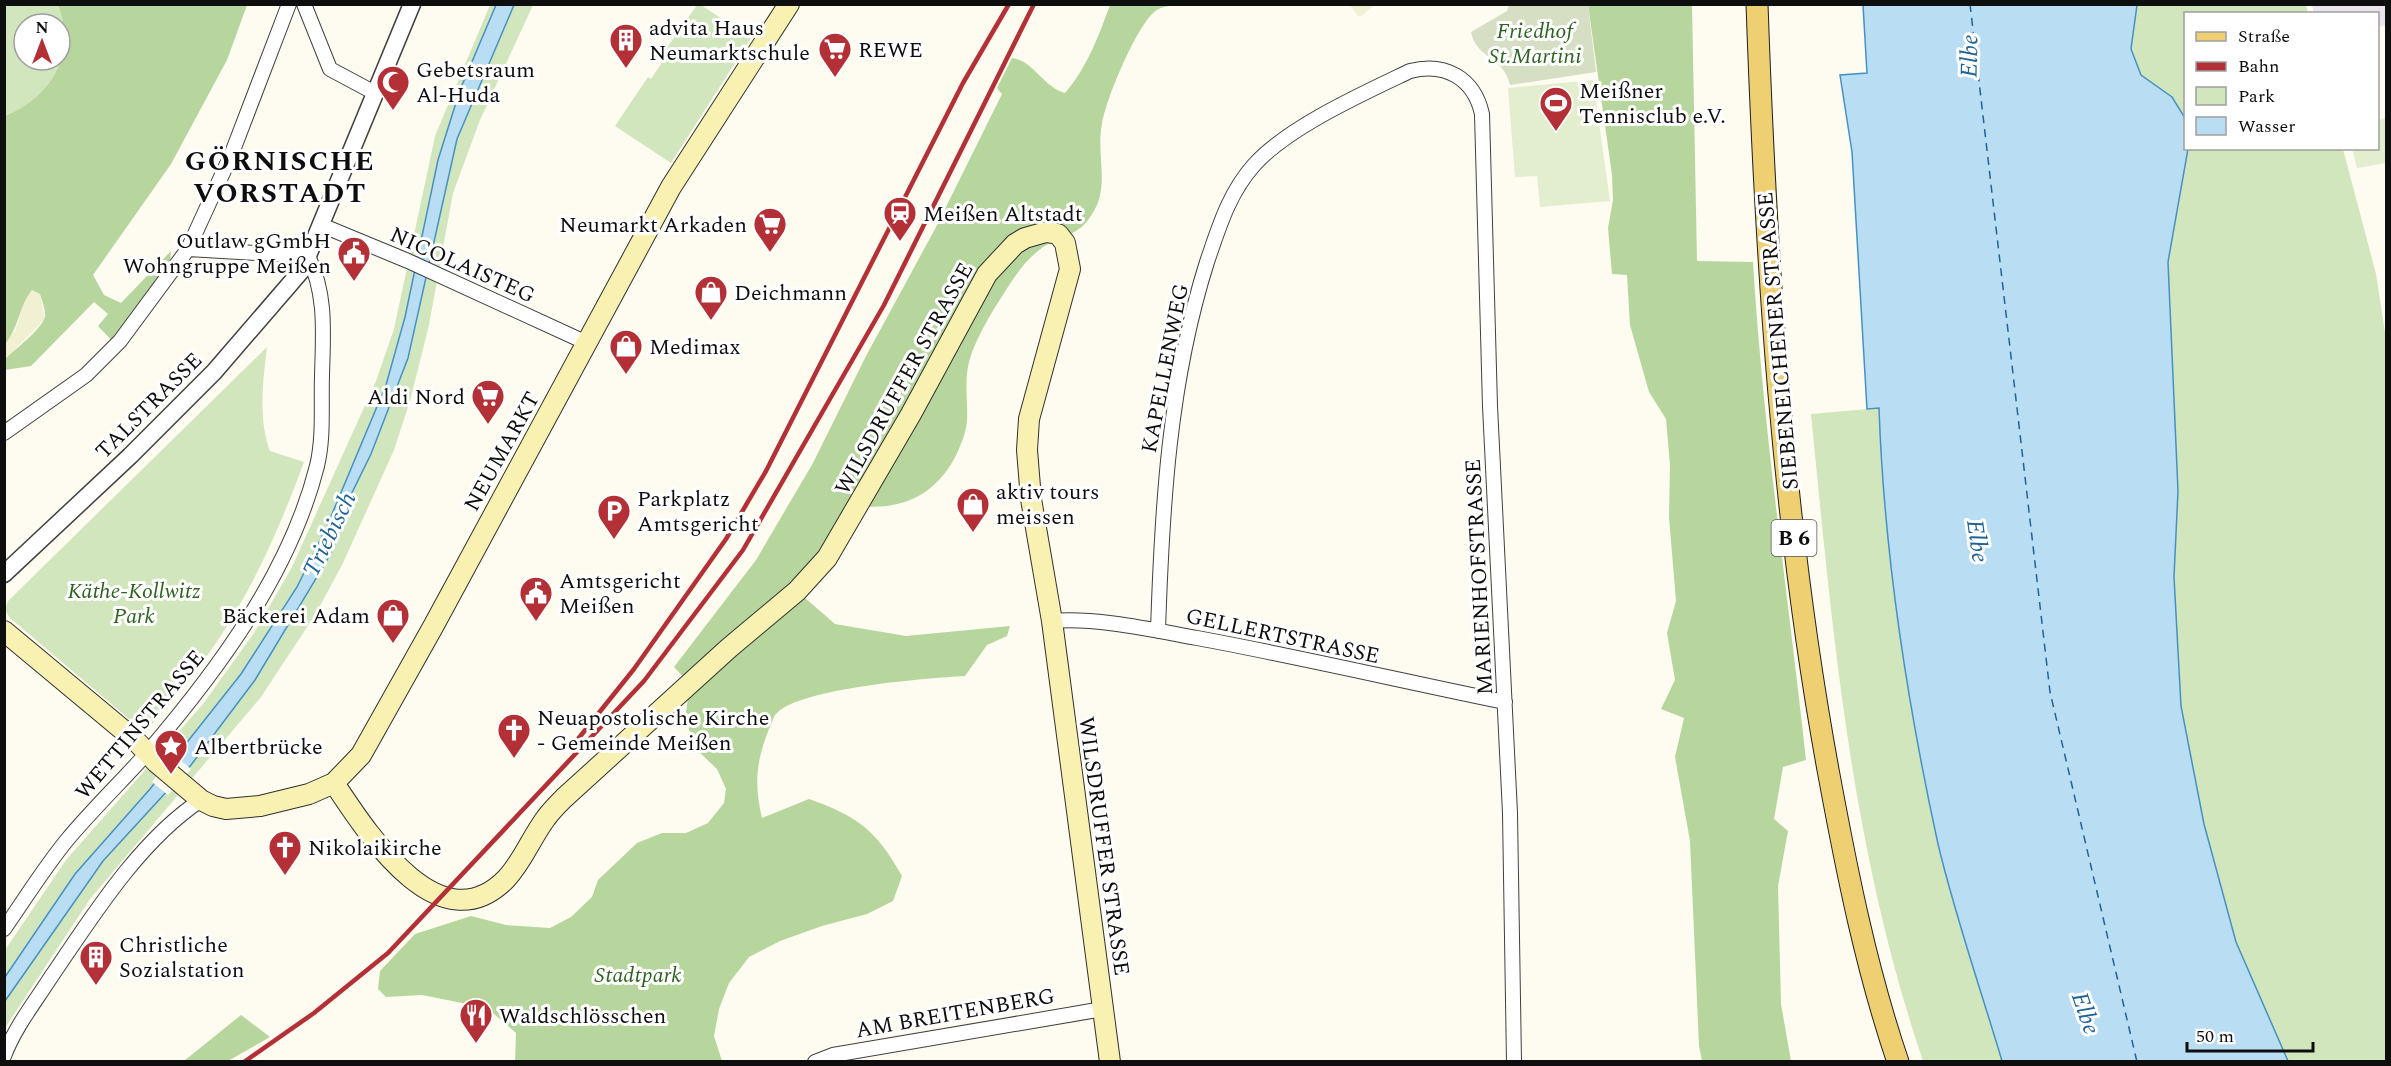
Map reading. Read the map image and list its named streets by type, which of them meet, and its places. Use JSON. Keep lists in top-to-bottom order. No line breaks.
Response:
{"streets":{"main road":["SIEBENEICHENER STRASSE","WILSDRUFFER STRASSE","NEUMARKT","B 6"],"street":["NICOLAISTEG","KAPELLENWEG","TALSTRASSE","MARIENHOFSTRASSE","GELLERTSTRASSE","WETTINSTRASSE","AM BREITENBERG"]},"crossings":[["NICOLAISTEG","TALSTRASSE"],["NICOLAISTEG","NEUMARKT"],["KAPELLENWEG","MARIENHOFSTRASSE"],["KAPELLENWEG","GELLERTSTRASSE"],["WILSDRUFFER STRASSE","NEUMARKT"],["WILSDRUFFER STRASSE","GELLERTSTRASSE"],["WILSDRUFFER STRASSE","AM BREITENBERG"],["TALSTRASSE","WETTINSTRASSE"],["MARIENHOFSTRASSE","GELLERTSTRASSE"]],"districts":["GÖRNISCHE VORSTADT"],"water":["Elbe","Triebisch"],"parks":["Friedhof St.Martini","Käthe-Kollwitz Park","Stadtpark"],"places":{"building":["advita Haus Neumarktschule","Christliche Sozialstation"],"supermarket":["REWE","Neumarkt Arkaden","Aldi Nord"],"mosque":["Gebetsraum Al-Huda"],"sports":["Meißner Tennisclub e.V."],"station":["Meißen Altstadt"],"public building":["Outlaw gGmbH Wohngruppe Meißen","Amtsgericht Meißen"],"shop":["Deichmann","Medimax","aktiv tours meissen","Bäckerei Adam"],"parking":["Parkplatz Amtsgericht"],"church":["Neuapostolische Kirche - Gemeinde Meißen","Nikolaikirche"],"place":["Albertbrücke"],"restaurant":["Waldschlösschen"]},"legend":["Straße","Bahn","Park","Wasser"],"scale_bar":"50 m","north":"top"}
